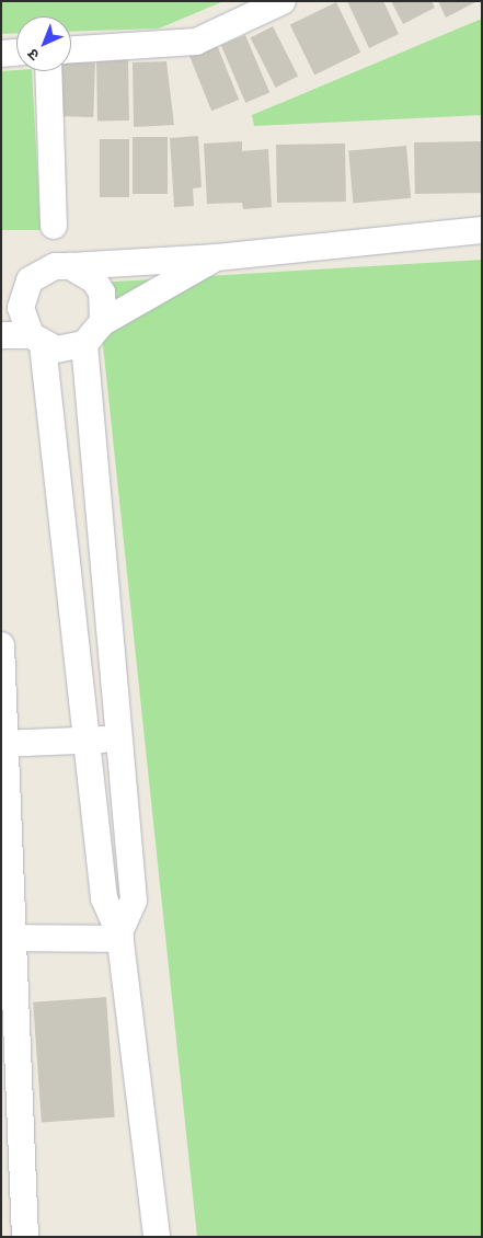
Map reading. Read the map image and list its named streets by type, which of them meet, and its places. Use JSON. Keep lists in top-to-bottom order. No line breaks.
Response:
{"north":"bottom left"}
